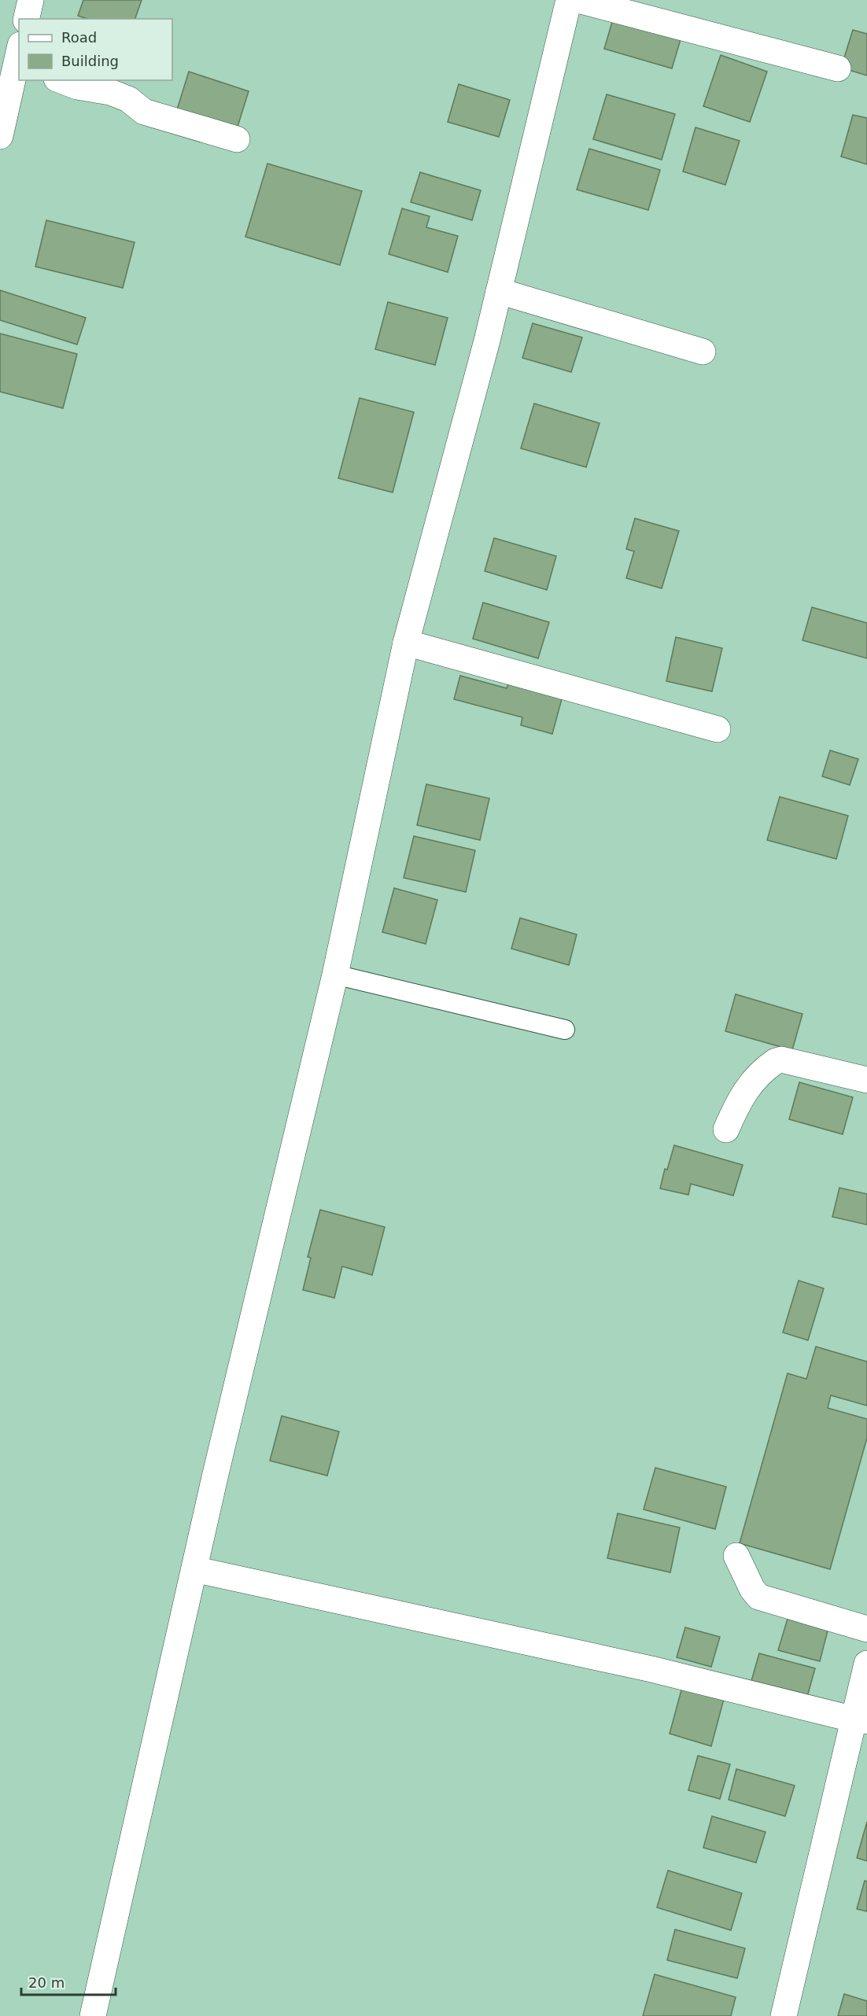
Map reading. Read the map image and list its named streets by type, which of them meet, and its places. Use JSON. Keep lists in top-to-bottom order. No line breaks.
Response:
{"legend":["Road","Building"],"scale_bar":"20 m"}
